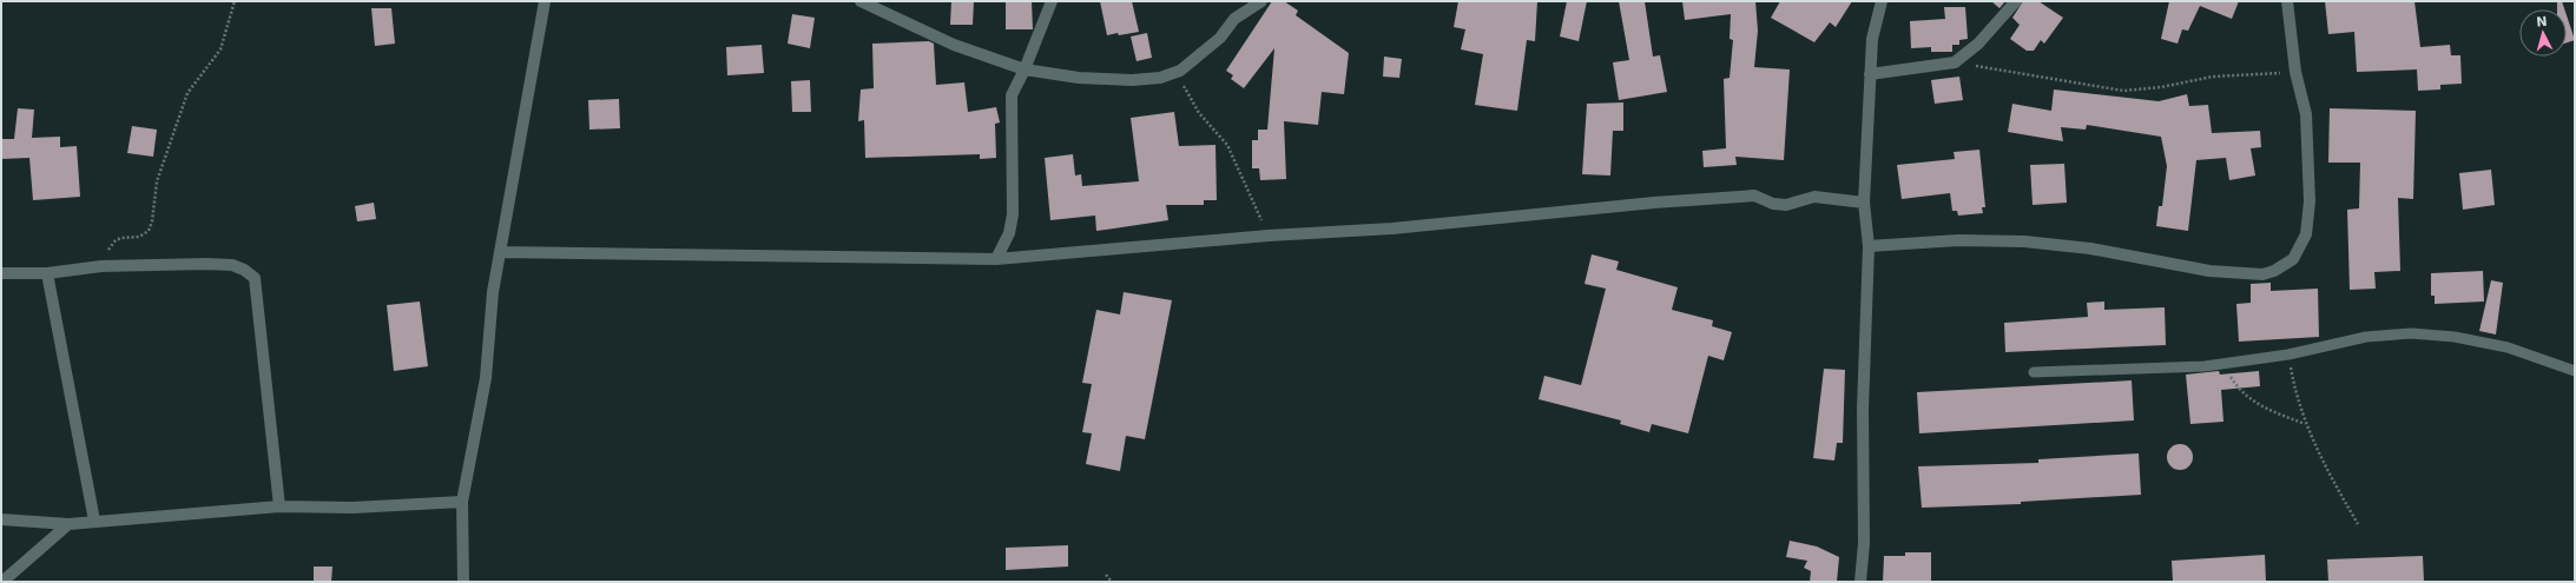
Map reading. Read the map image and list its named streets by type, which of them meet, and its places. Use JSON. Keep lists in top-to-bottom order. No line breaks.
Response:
{"north":"top"}
